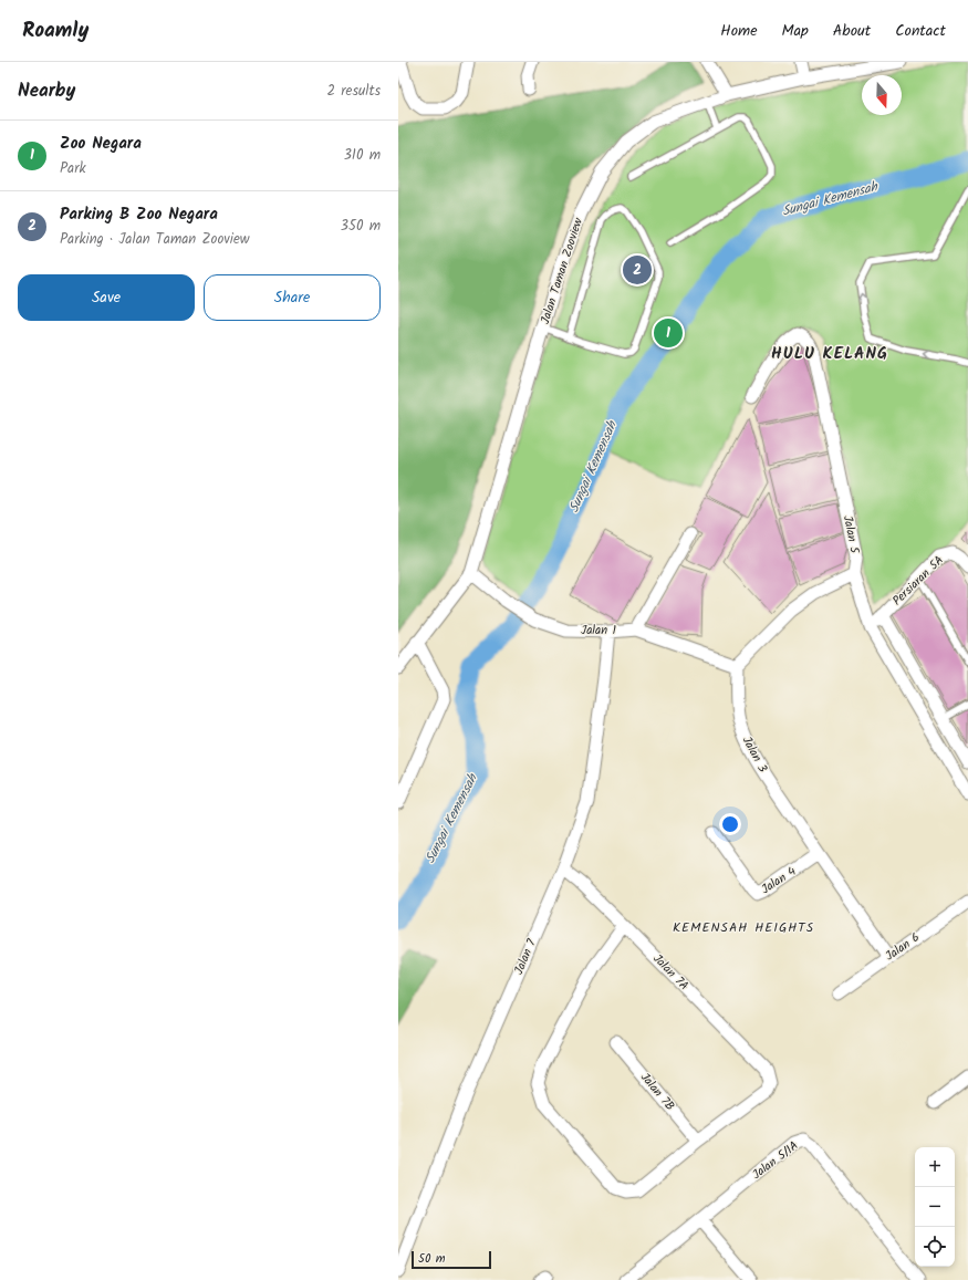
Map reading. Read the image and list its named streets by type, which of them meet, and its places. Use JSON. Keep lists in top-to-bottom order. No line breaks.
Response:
{"streets":{"street":["Jalan Taman Zooview","Jalan 5","Persiaran 5A","Jalan 1","Jalan 3","Jalan 4","Jalan 6","Jalan 7","Jalan 7A","Jalan 7B","Jalan 5/1A"]},"crossings":[["Jalan Taman Zooview","Jalan 1"],["Jalan 5","Persiaran 5A"],["Jalan 1","Jalan 3"],["Jalan 1","Jalan 7"],["Jalan 3","Jalan 4"],["Jalan 3","Jalan 6"],["Jalan 7","Jalan 7A"],["Jalan 7A","Jalan 7B"]],"districts":["HULU KELANG","KEMENSAH HEIGHTS"],"water":["Sungai Kemensah"],"scale_bar":"50 m","north":"bottom","page":{"header":"Roamly","nav":["Home","Map","About","Contact"],"heading":["Nearby","2 results"],"list":[{"mark":"1","name":"Zoo Negara","note":"Park","value":"310 m"},{"mark":"2","name":"Parking B Zoo Negara","note":"Parking · Jalan Taman Zooview","value":"350 m"}],"pins":["2","1"],"buttons":["Save","Share"],"map_buttons":["+","−"],"scale":"50 m"}}
